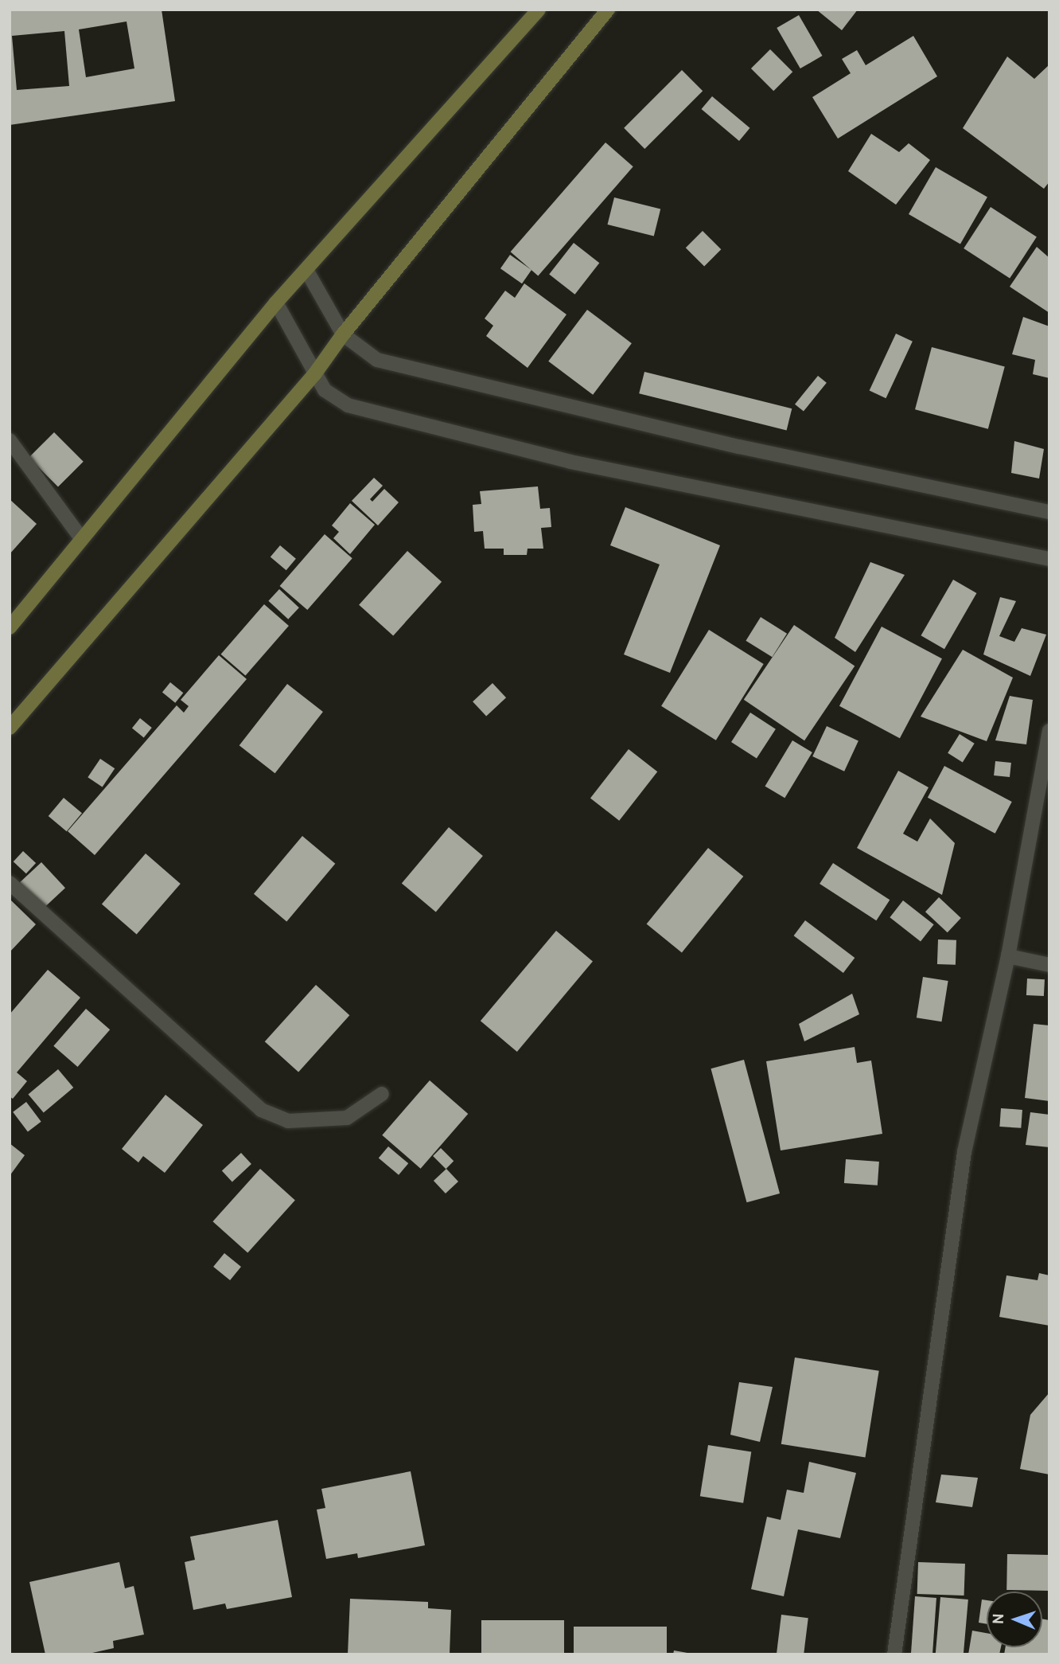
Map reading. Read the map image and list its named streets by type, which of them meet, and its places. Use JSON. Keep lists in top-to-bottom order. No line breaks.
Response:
{"north":"left"}
